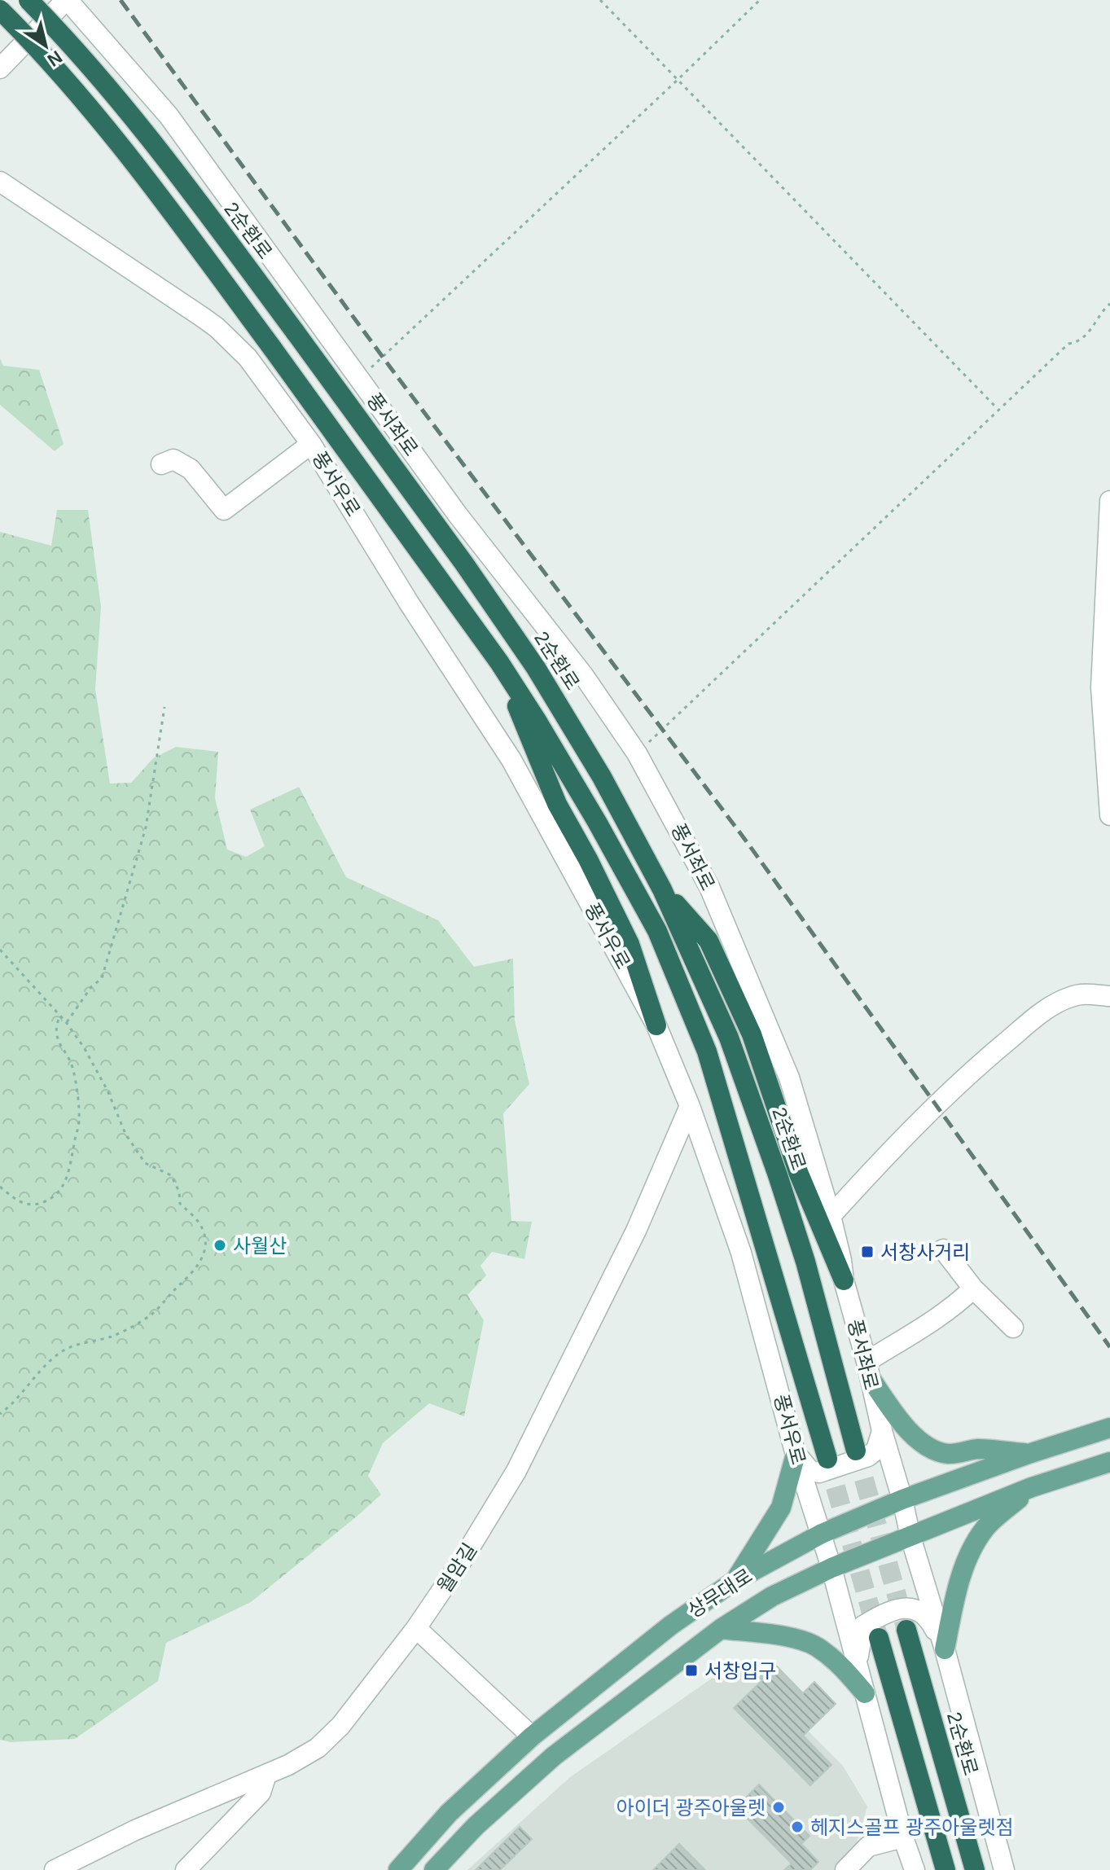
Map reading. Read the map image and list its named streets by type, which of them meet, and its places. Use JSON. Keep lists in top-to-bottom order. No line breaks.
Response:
{"streets":{"highway":["2순환로"],"main road":["상무대로"],"street":["풍서좌로","풍서우로","월암길"]},"crossings":[["풍서좌로","상무대로"],["풍서우로","월암길"],["풍서우로","상무대로"]],"places":{"other":["사월산","아이더 광주아울렛","헤지스골프 광주아울렛점"],"transit":["서창사거리","서창입구"]},"north":"bottom right"}
